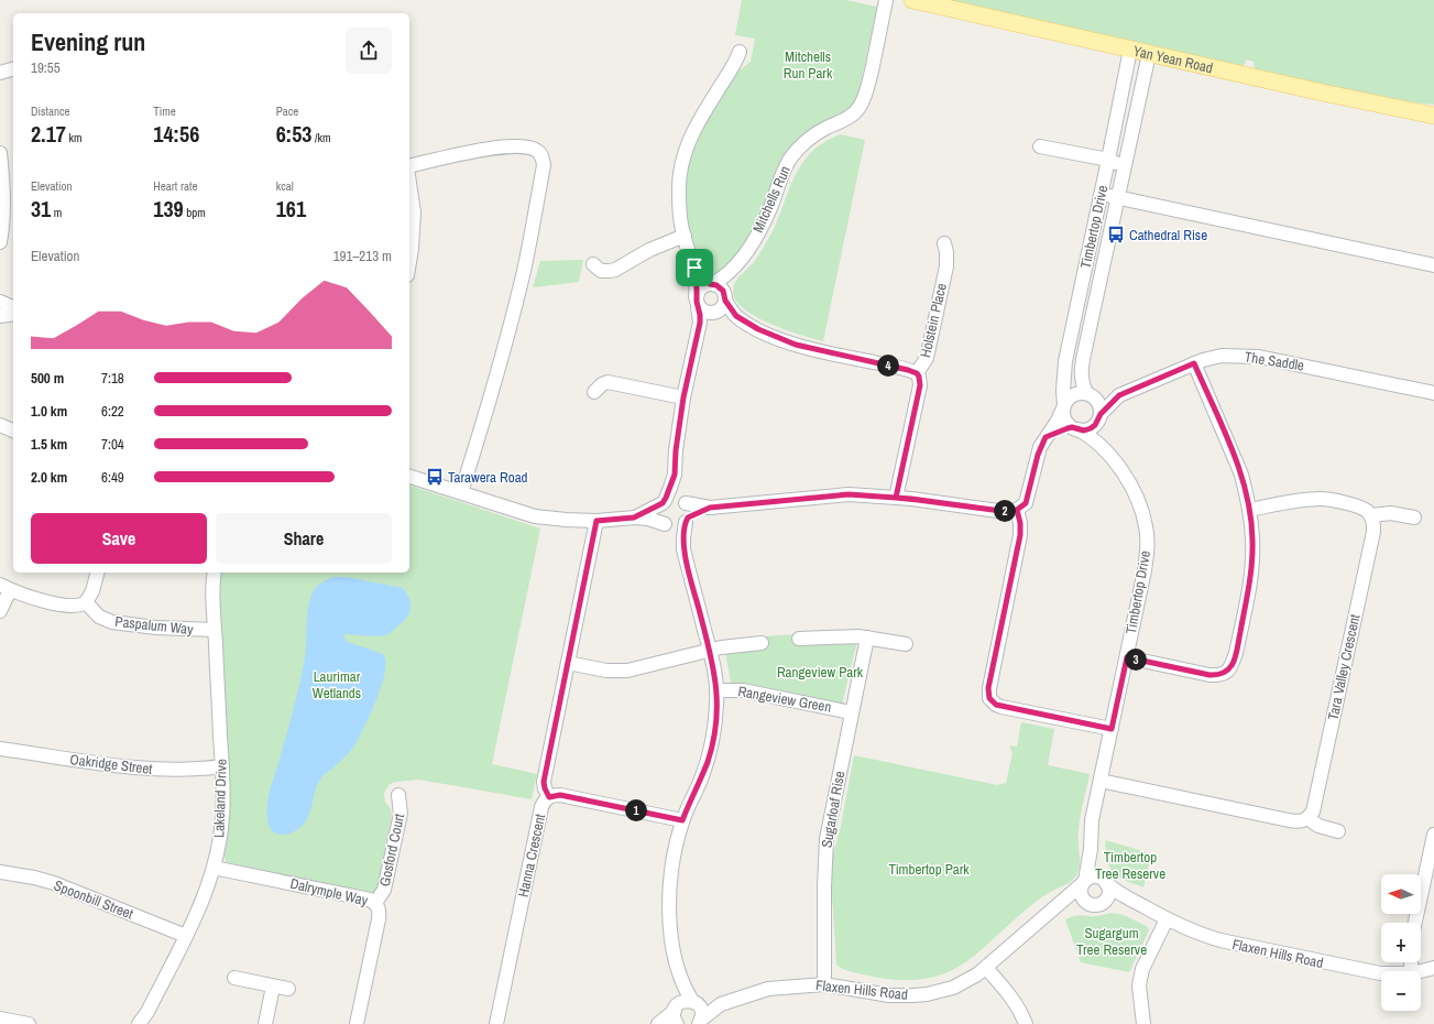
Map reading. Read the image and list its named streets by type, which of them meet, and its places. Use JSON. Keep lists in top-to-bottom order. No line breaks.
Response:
{"streets":{"main road":["Yan Yean Road"],"street":["Mitchells Run","Timbertop Drive","Holstein Place","The Saddle","Paspalum Way","Tara Valley Crescent","Rangeview Green","Oakridge Street","Lakeland Drive","Sugarloaf Rise","Gosford Court","Hanna Crescent","Dalrymple Way","Spoonbill Street","Flaxen Hills Road"]},"crossings":[["Yan Yean Road","Timbertop Drive"],["Timbertop Drive","The Saddle"],["Timbertop Drive","Flaxen Hills Road"],["Paspalum Way","Lakeland Drive"],["Rangeview Green","Sugarloaf Rise"],["Oakridge Street","Lakeland Drive"],["Lakeland Drive","Dalrymple Way"],["Lakeland Drive","Spoonbill Street"],["Sugarloaf Rise","Flaxen Hills Road"],["Gosford Court","Dalrymple Way"]],"parks":["Mitchells Run Park","Rangeview Park","Laurimar Wetlands","Timbertop Tree Reserve","Timbertop Park","Sugargum Tree Reserve"],"places":{"bus stop":["Cathedral Rise","Tarawera Road"]},"north":"left","page":{"heading":["Evening run","19:55"],"stats":[["Distance","2.17 km"],["Time","14:56"],["Pace","6:53 /km"],["Elevation","31 m"],["Heart rate","139 bpm"],["kcal","161"]],"chart":["Elevation","191–213 m"],"pins":["4","2","3","1"],"list":[{"name":"500 m","note":"7:18"},{"name":"1.0 km","note":"6:22"},{"name":"1.5 km","note":"7:04"},{"name":"2.0 km","note":"6:49"}],"buttons":["Save","Share"],"map_buttons":["+","−"]}}
